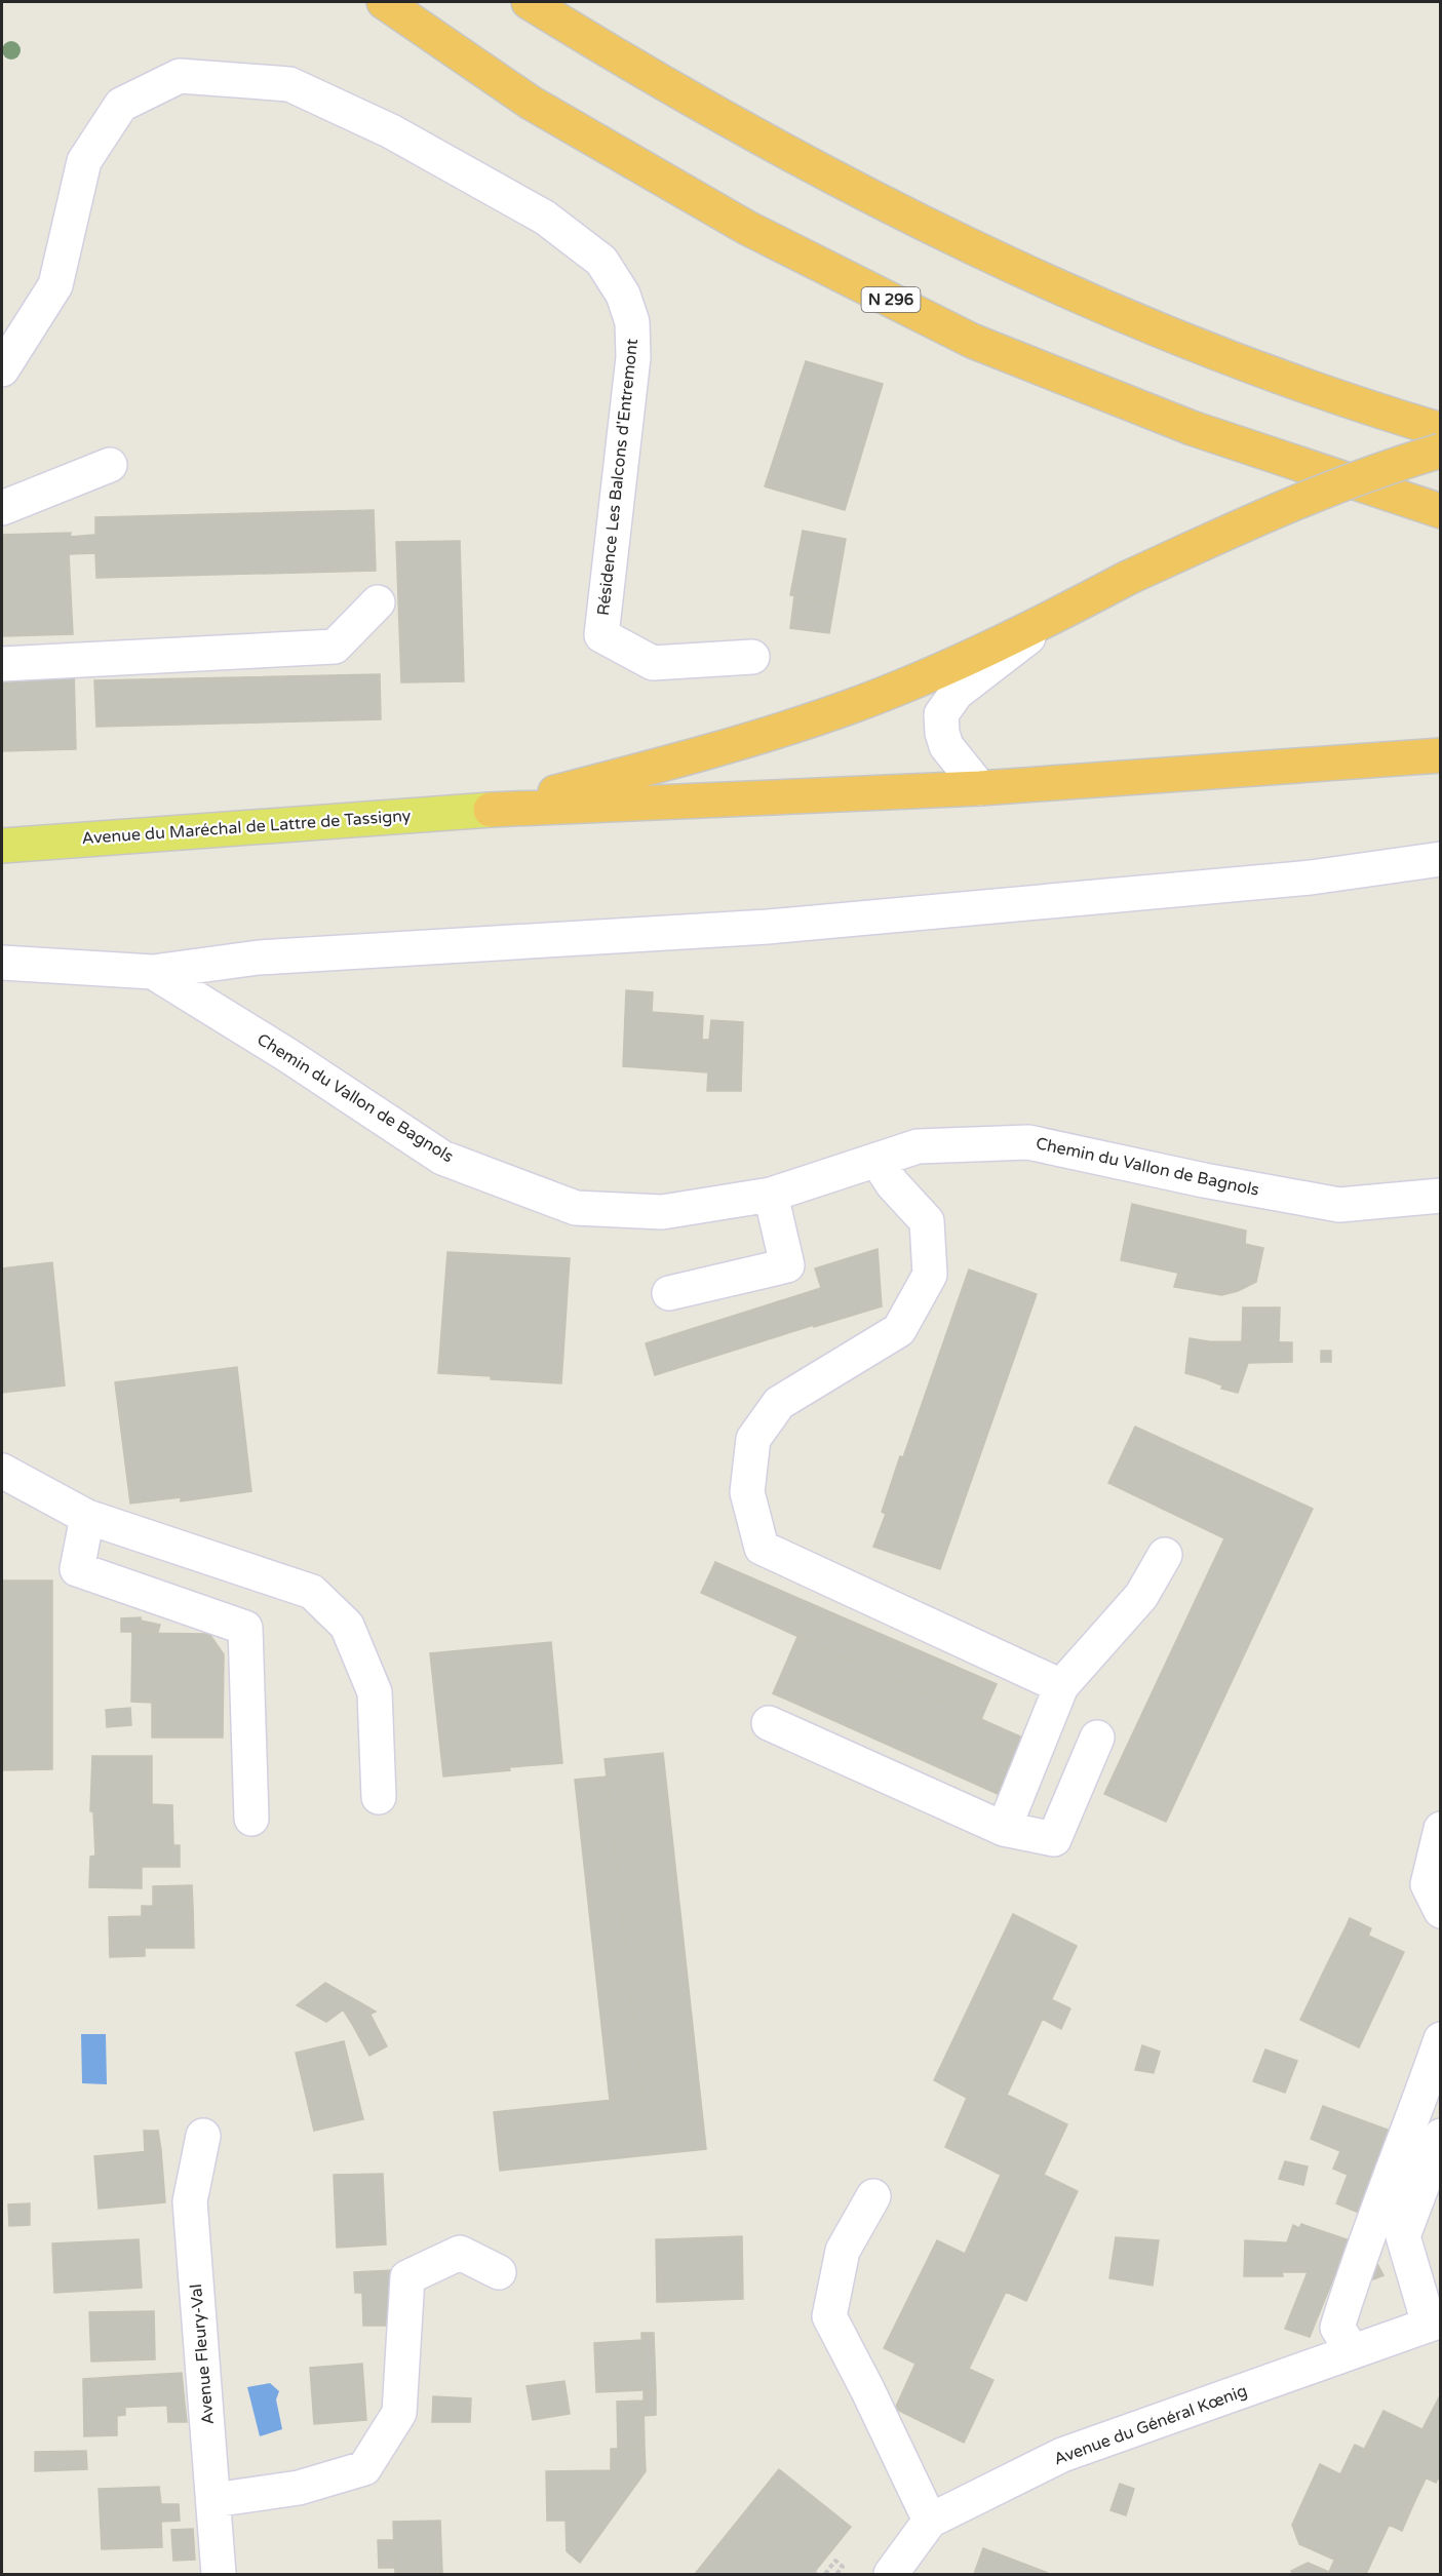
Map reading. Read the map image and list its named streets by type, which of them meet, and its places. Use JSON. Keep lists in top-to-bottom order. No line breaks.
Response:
{"streets":{"highway":["N 296"],"main road":["Avenue du Maréchal de Lattre de Tassigny"],"street":["Résidence Les Balcons d'Entremont","Chemin du Vallon de Bagnols","Avenue Fleury-Val","Avenue du Général Kœnig"]}}
